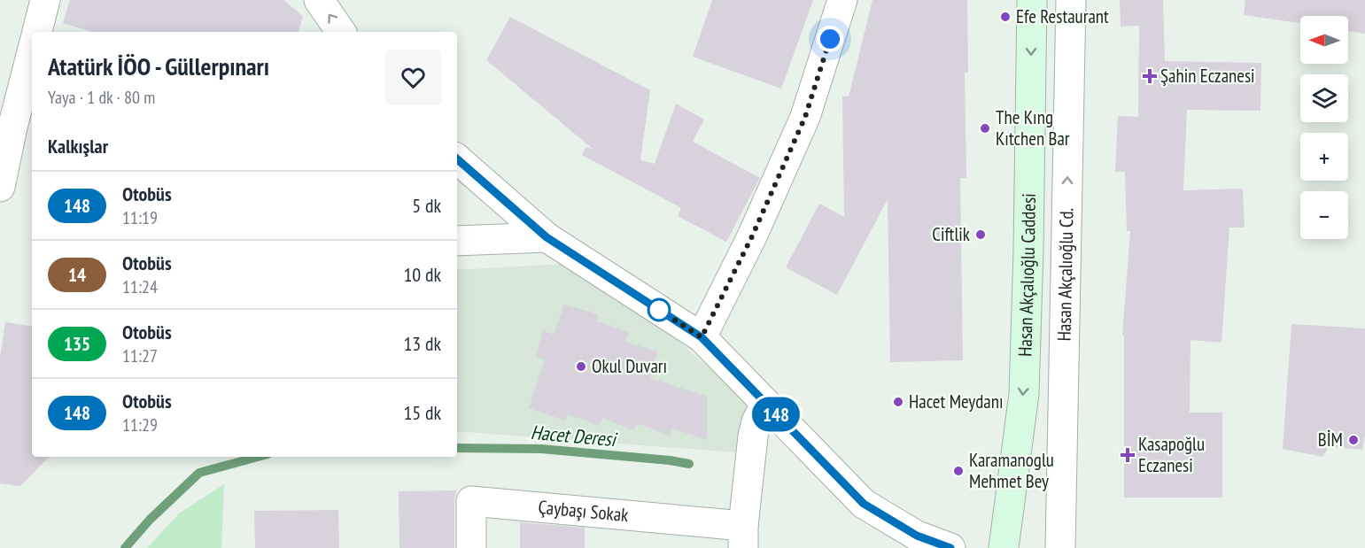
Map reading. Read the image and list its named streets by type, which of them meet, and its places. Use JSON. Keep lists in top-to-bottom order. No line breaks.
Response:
{"streets":{"main road":["Hasan Akçalıoğlu Caddesi"],"street":["Hasan Akçalıoğlu Cd.","Çaybaşı Sokak"]},"one_way":["Hasan Akçalıoğlu Caddesi","Hasan Akçalıoğlu Cd."],"water":["Hacet Deresi"],"places":{"other":["Efe Restaurant","The Kıng Kıtchen Bar","Ciftlik","Okul Duvarı","Hacet Meydanı","BİM","Karamanoglu Mehmet Bey"],"health":["Şahin Eczanesi","Kasapoğlu Eczanesi"]},"lines":["bus line 148"],"north":"left","page":{"on_map":"148","map_buttons":["+","−"],"heading":[["Atatürk İÖO - Güllerpınarı","Yaya · 1 dk · 80 m"],"Kalkışlar"],"list":[{"mark":"148","name":"Otobüs","note":"11:19","value":"5 dk"},{"mark":"14","name":"Otobüs","note":"11:24","value":"10 dk"},{"mark":"135","name":"Otobüs","note":"11:27","value":"13 dk"},{"mark":"148","name":"Otobüs","note":"11:29","value":"15 dk"}]}}
